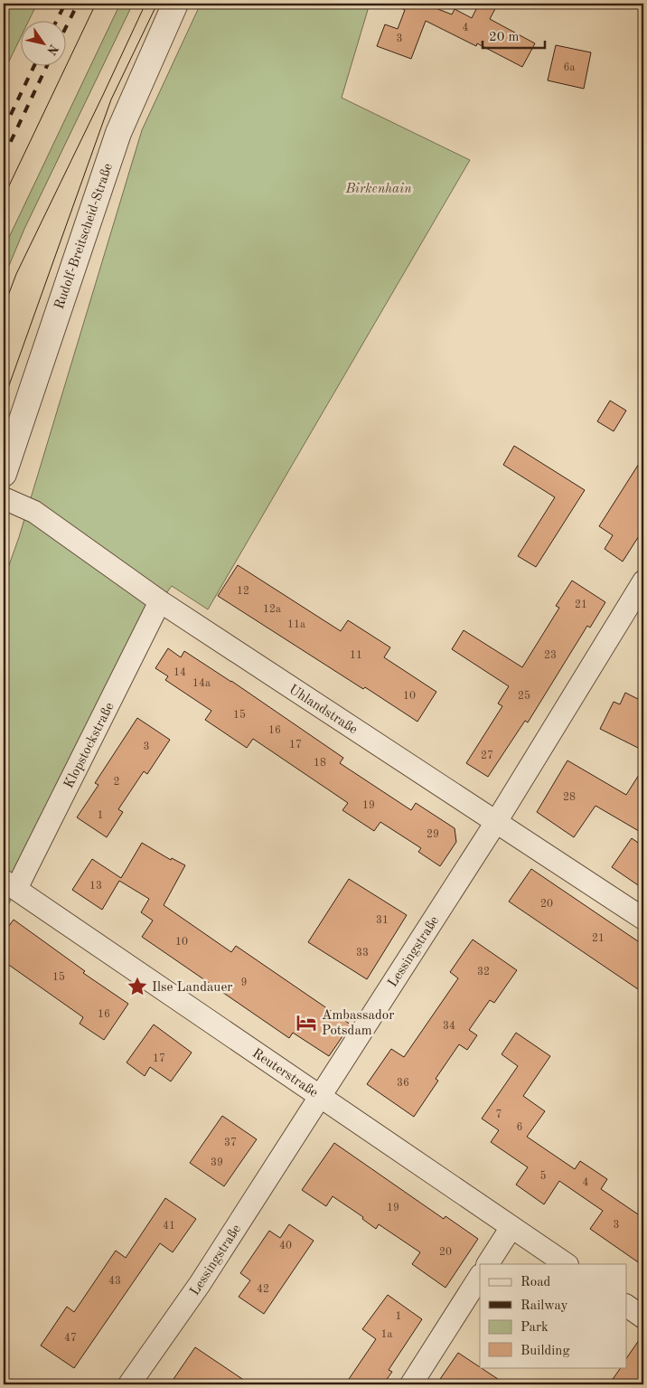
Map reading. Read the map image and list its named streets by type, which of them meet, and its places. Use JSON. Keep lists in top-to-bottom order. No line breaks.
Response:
{"streets":{"street":["Rudolf-Breitscheid-Straße","Uhlandstraße","Klopstockstraße","Lessingstraße","Reuterstraße"]},"crossings":[["Uhlandstraße","Klopstockstraße"],["Uhlandstraße","Lessingstraße"],["Klopstockstraße","Reuterstraße"],["Lessingstraße","Reuterstraße"]],"parks":["Birkenhain"],"places":{"place":["Ilse Landauer"],"hotel":["Ambassador Potsdam"]},"house_numbers":["4","3","6a","12","21","12a","11a","11","23","14","14a","10","25","15","16","17","3","27","18","2","28","19","1","29","13","20","31","21","10","33","32","15","9","16","34","17","36","7","6","37","39","5","4","19","3","41","40","20","43","42","1","1a","47"],"legend":["Road","Railway","Park","Building"],"scale_bar":"20 m","north":"bottom right"}
